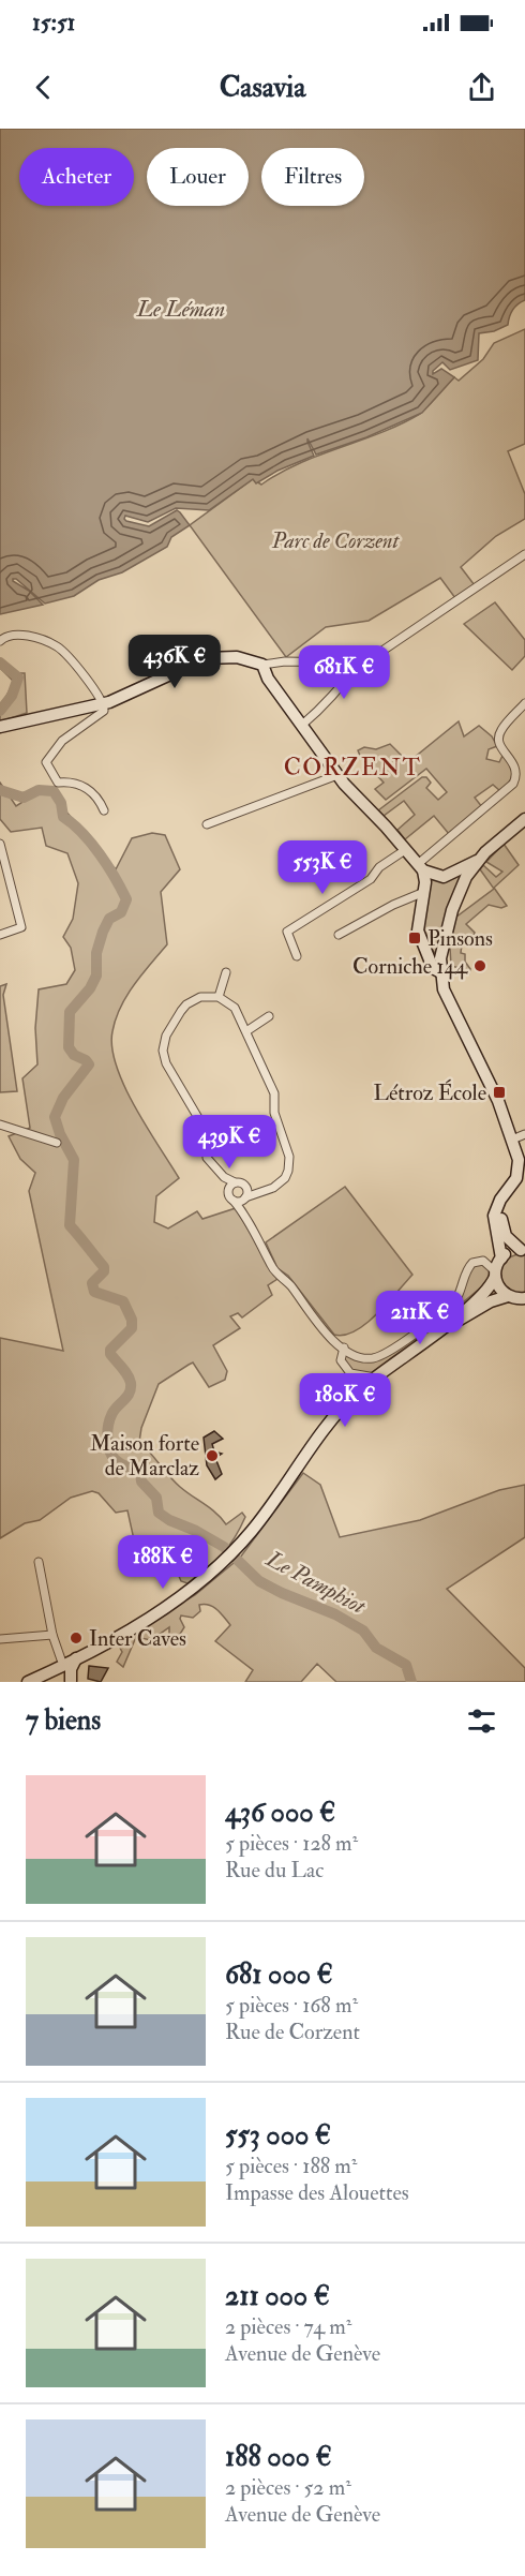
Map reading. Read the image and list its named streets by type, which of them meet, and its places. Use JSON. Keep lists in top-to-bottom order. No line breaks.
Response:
{"districts":["CORZENT"],"water":["Le Léman","Le Pamphiot"],"parks":["Parc de Corzent"],"places":{"transit":["Pinsons","Létroz École"],"other":["Corniche 144","Maison forte de Marclaz","Inter Caves"]},"page":{"status":"15:51","header":"Casavia","chip":["Acheter","Louer","Filtres"],"price":["436K €","681K €","553K €","439K €","211K €","180K €","188K €"],"heading":"7 biens","list":[{"name":"436 000 €","note":"5 pièces · 128 m² · Rue du Lac"},{"name":"681 000 €","note":"5 pièces · 168 m² · Rue de Corzent"},{"name":"553 000 €","note":"5 pièces · 188 m² · Impasse des Alouettes"},{"name":"211 000 €","note":"2 pièces · 74 m² · Avenue de Genève"},{"name":"188 000 €","note":"2 pièces · 52 m² · Avenue de Genève"}]}}
